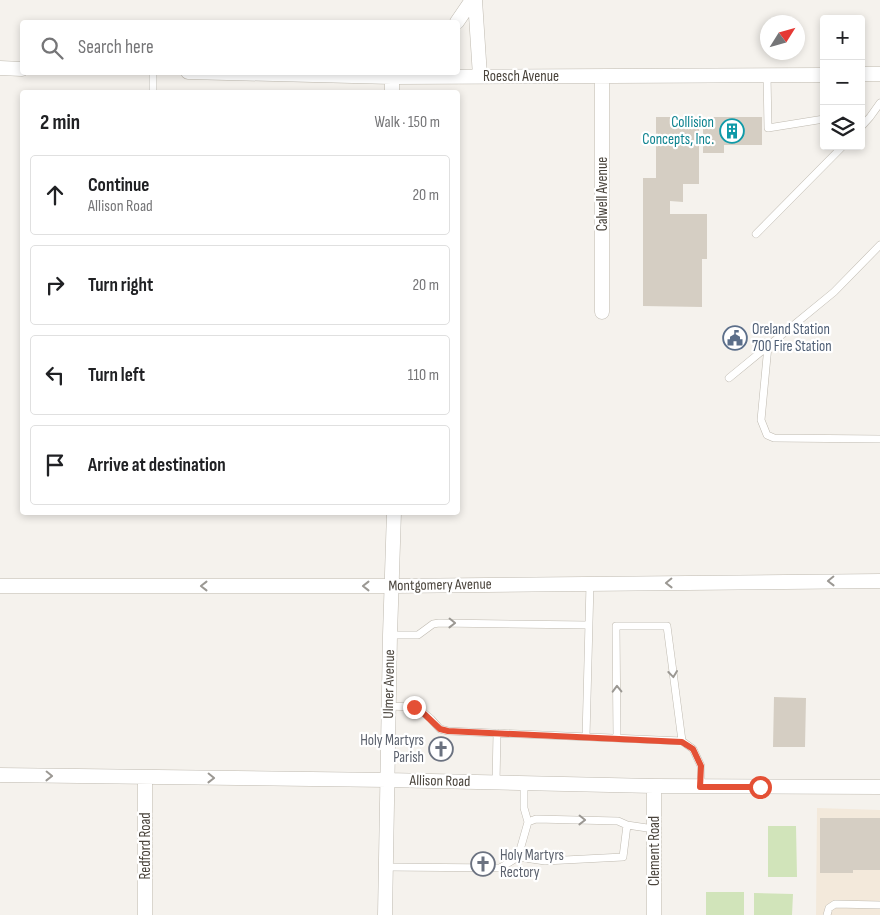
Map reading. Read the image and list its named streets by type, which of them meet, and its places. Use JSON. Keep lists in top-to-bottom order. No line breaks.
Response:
{"streets":{"street":["Roesch Avenue","Calwell Avenue","Montgomery Avenue","Ulmer Avenue","Allison Road","Redford Road","Clement Road"]},"crossings":[["Roesch Avenue","Calwell Avenue"],["Montgomery Avenue","Ulmer Avenue"],["Ulmer Avenue","Allison Road"],["Allison Road","Redford Road"],["Allison Road","Clement Road"]],"one_way":["Montgomery Avenue","Allison Road"],"places":{"building":["Collision Concepts, Inc."],"public building":["Oreland Station 700 Fire Station"],"church":["Holy Martyrs Parish","Holy Martyrs Rectory"]},"north":"top right","page":{"map_buttons":["+","−"],"search":"Search here","heading":["2 min","Walk · 150 m"],"list":[["Continue","Allison Road","20 m"],["Turn right","20 m"],["Turn left","110 m"],"Arrive at destination"]}}
